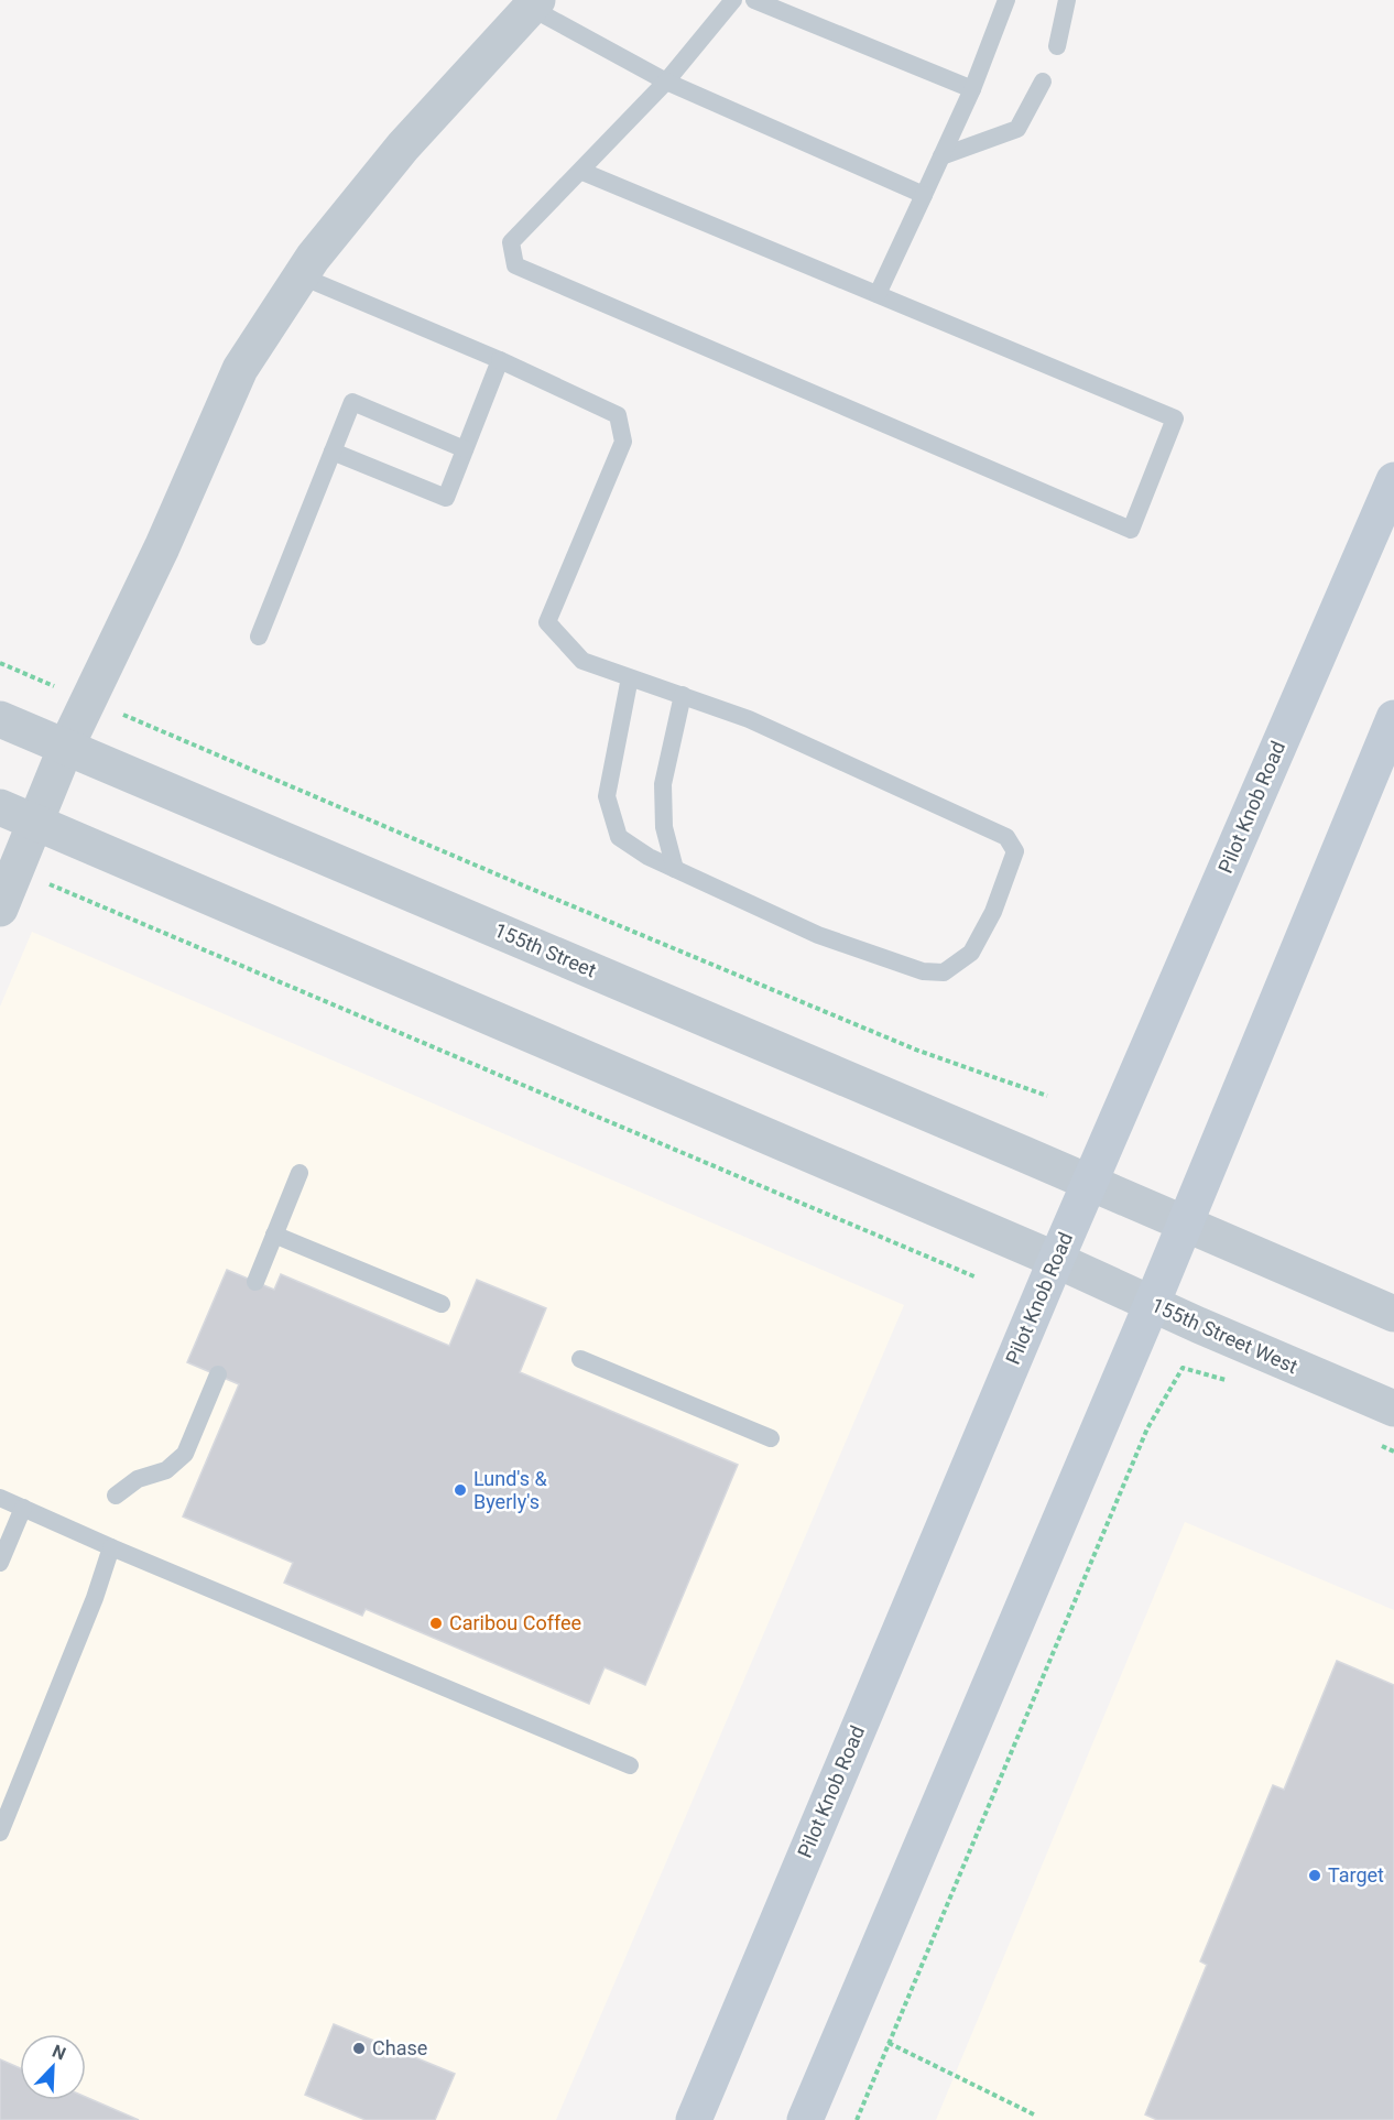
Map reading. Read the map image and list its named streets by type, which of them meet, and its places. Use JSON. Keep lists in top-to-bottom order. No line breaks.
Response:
{"streets":{"main road":["Pilot Knob Road"],"street":["155th Street","155th Street West"]},"crossings":[["Pilot Knob Road","155th Street"],["Pilot Knob Road","155th Street West"]],"places":["Lund's & Byerly's","Caribou Coffee","Target","Chase"],"north":"top right"}
